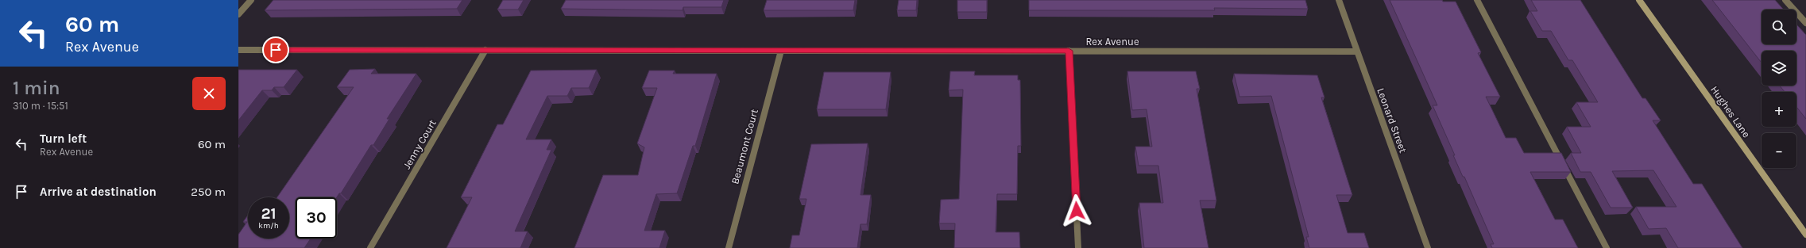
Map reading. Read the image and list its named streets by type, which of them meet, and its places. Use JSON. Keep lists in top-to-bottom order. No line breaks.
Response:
{"streets":{"street":["Rex Avenue","Hughes Lane","Leonard Street","Jenny Court","Beaumont Court"]},"crossings":[["Rex Avenue","Leonard Street"],["Rex Avenue","Jenny Court"],["Rex Avenue","Beaumont Court"]],"page":{"turn":["60 m","Rex Avenue"],"map_buttons":["+","−"],"heading":["1 min","310 m · 15:51"],"list":[{"name":"Turn left","note":"Rex Avenue","value":"60 m"},{"name":"Arrive at destination","value":"250 m"}],"speed":"21 km/h","limit":"30"}}
